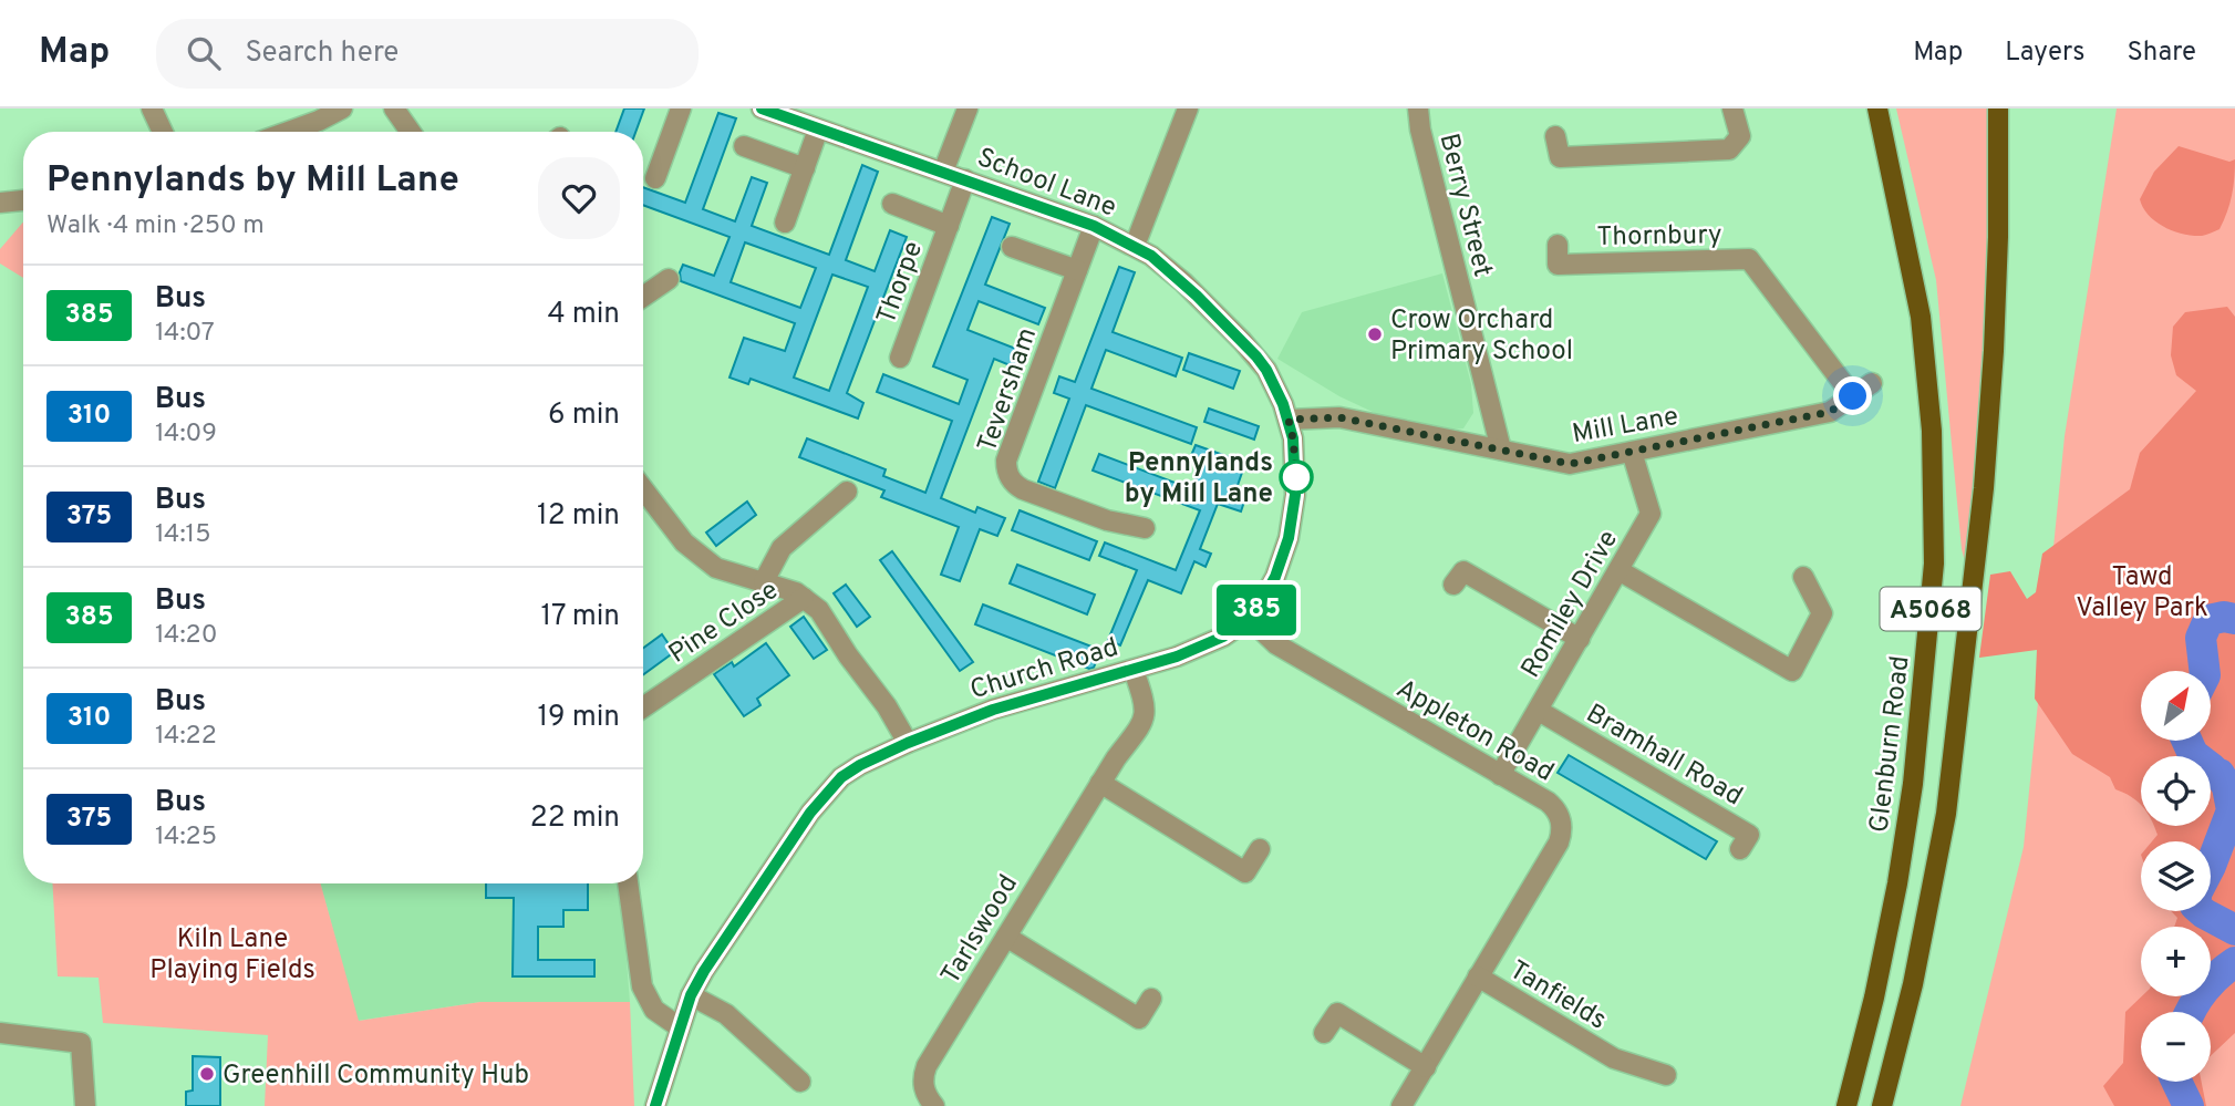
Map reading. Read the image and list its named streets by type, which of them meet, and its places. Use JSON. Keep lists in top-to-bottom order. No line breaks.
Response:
{"streets":{"main road":["A5068","Glenburn Road"],"street":["School Lane","Berry Street","Thornbury","Thorpe","Teversham","Mill Lane","Romiley Drive","Pine Close","Church Road","Appleton Road","Bramhall Road","Tarlswood","Tanfields"]},"crossings":[["School Lane","Thorpe"],["School Lane","Teversham"],["School Lane","Mill Lane"],["School Lane","Church Road"],["Berry Street","Mill Lane"],["Thornbury","Mill Lane"],["Mill Lane","Romiley Drive"],["Mill Lane","Church Road"],["Romiley Drive","Appleton Road"],["Romiley Drive","Bramhall Road"],["Church Road","Appleton Road"],["Church Road","Tarlswood"],["Appleton Road","Tanfields"]],"parks":["Tawd Valley Park","Kiln Lane Playing Fields"],"places":["Crow Orchard Primary School","Pennylands by Mill Lane","Greenhill Community Hub"],"lines":["bus line 385"],"north":"top right","page":{"header":"Map","search":"Search here","nav":["Map","Layers","Share"],"on_map":"385","heading":["Pennylands by Mill Lane","Walk · 4 min · 250 m"],"list":[{"mark":"385","name":"Bus","note":"14:07","value":"4 min"},{"mark":"310","name":"Bus","note":"14:09","value":"6 min"},{"mark":"375","name":"Bus","note":"14:15","value":"12 min"},{"mark":"385","name":"Bus","note":"14:20","value":"17 min"},{"mark":"310","name":"Bus","note":"14:22","value":"19 min"},{"mark":"375","name":"Bus","note":"14:25","value":"22 min"}],"map_buttons":["+","−"]}}
